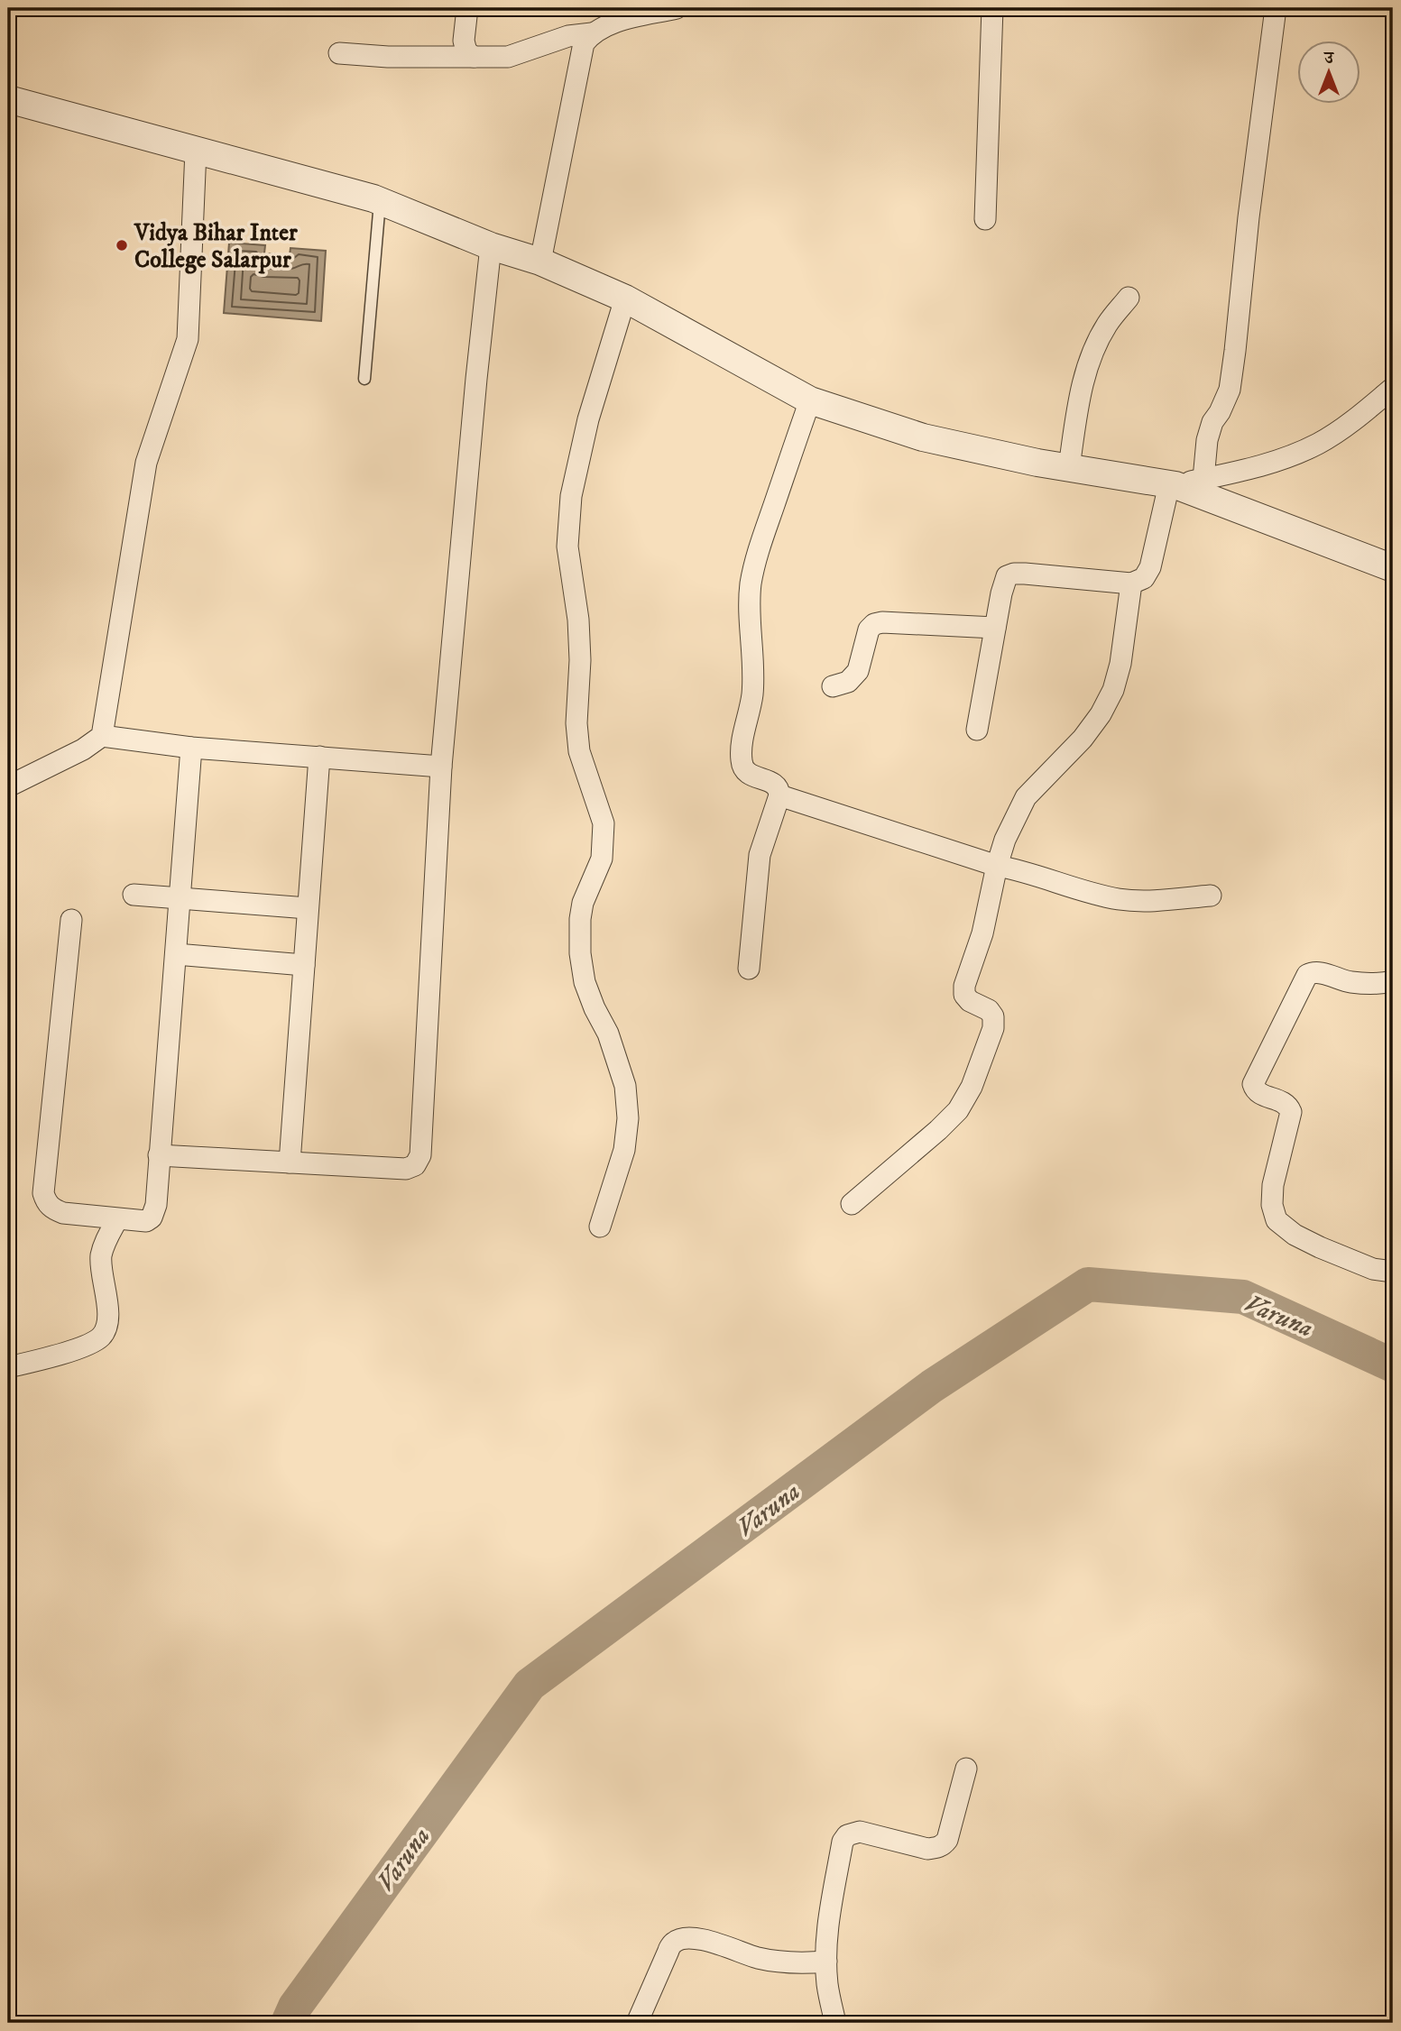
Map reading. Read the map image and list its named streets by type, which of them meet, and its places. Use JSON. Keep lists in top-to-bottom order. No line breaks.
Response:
{"water":["Varuna"],"places":["Vidya Bihar Inter College Salarpur"],"north":"top"}
